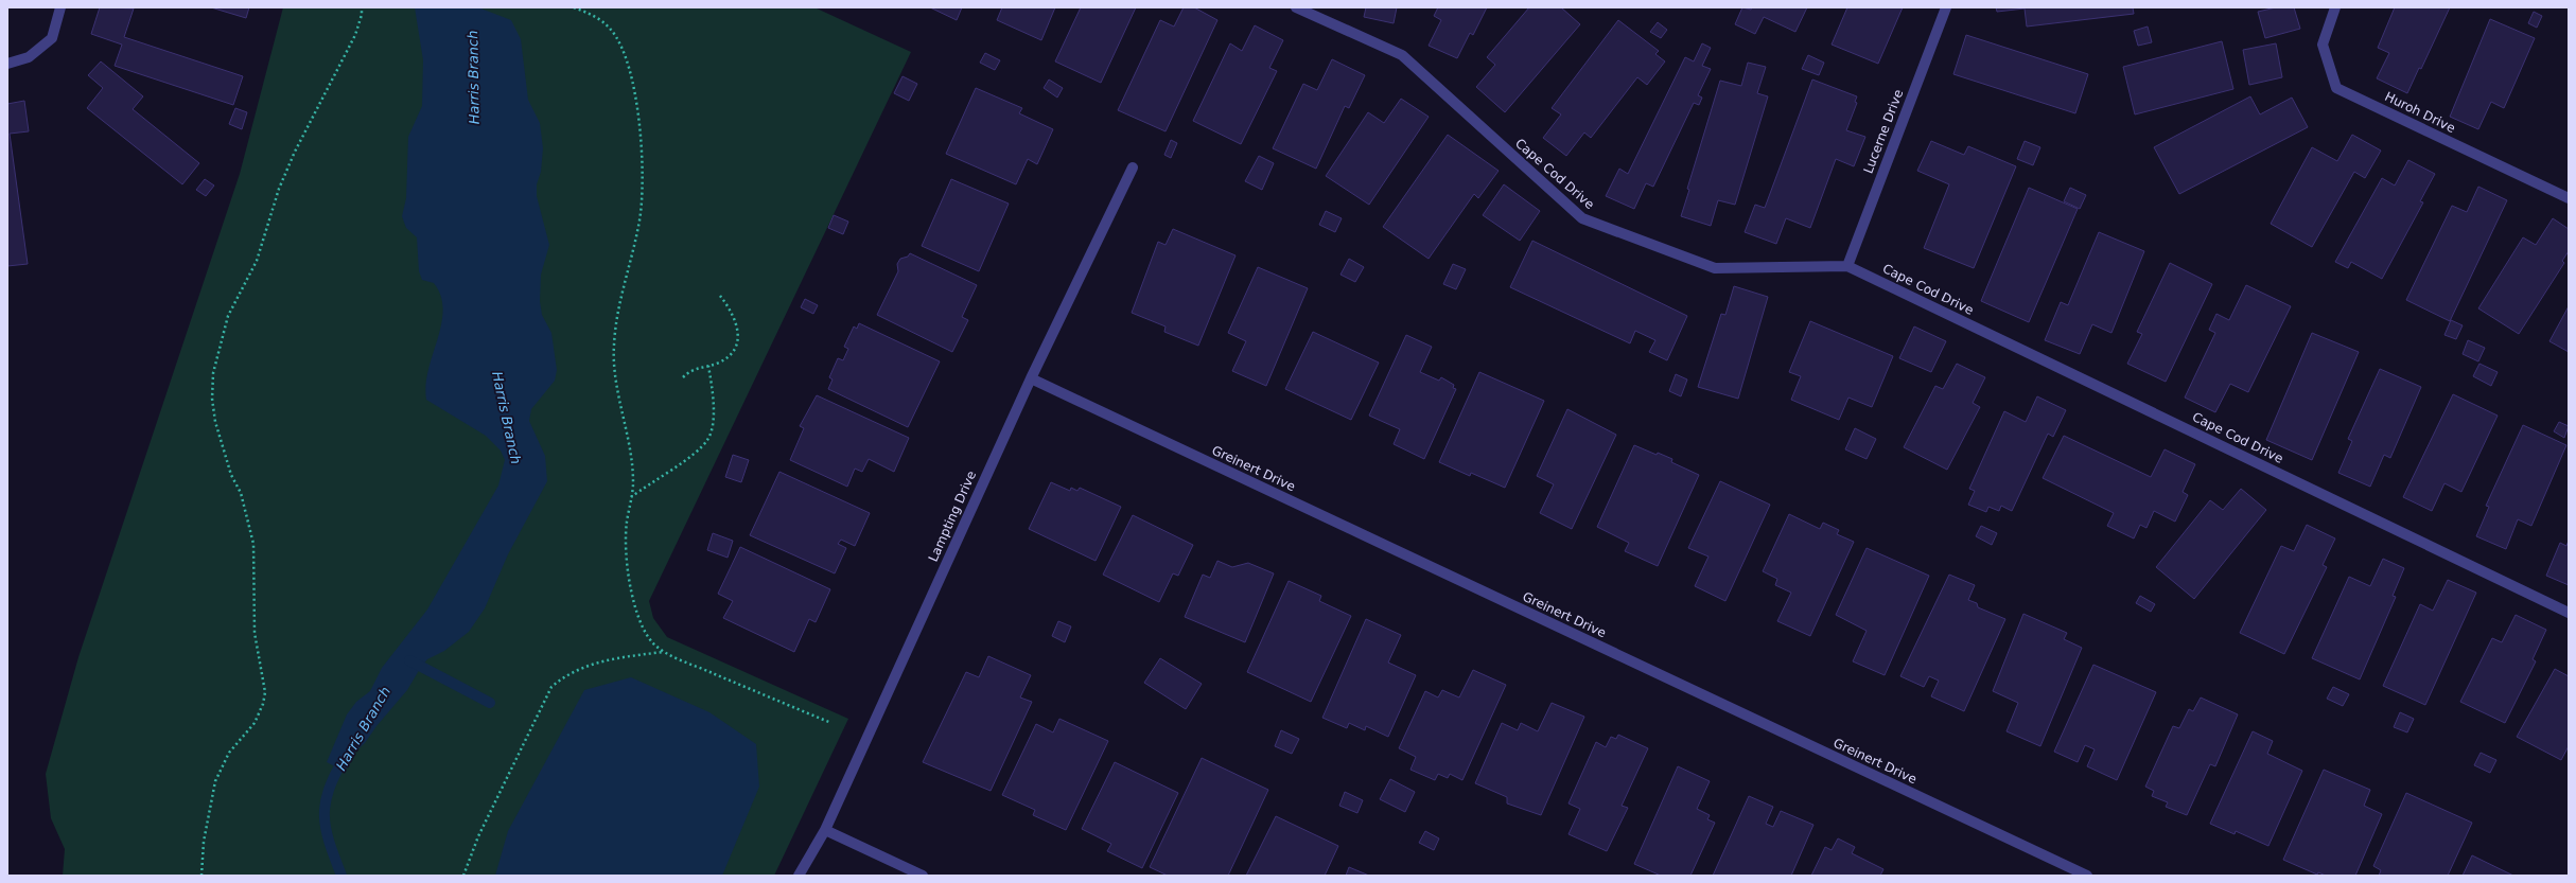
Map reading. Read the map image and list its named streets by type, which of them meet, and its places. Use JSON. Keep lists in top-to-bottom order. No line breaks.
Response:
{"streets":{"street":["Huroh Drive","Lucerne Drive","Cape Cod Drive","Greinert Drive","Lampting Drive"]},"crossings":[["Lucerne Drive","Cape Cod Drive"],["Greinert Drive","Lampting Drive"]],"water":["Harris Branch"]}
